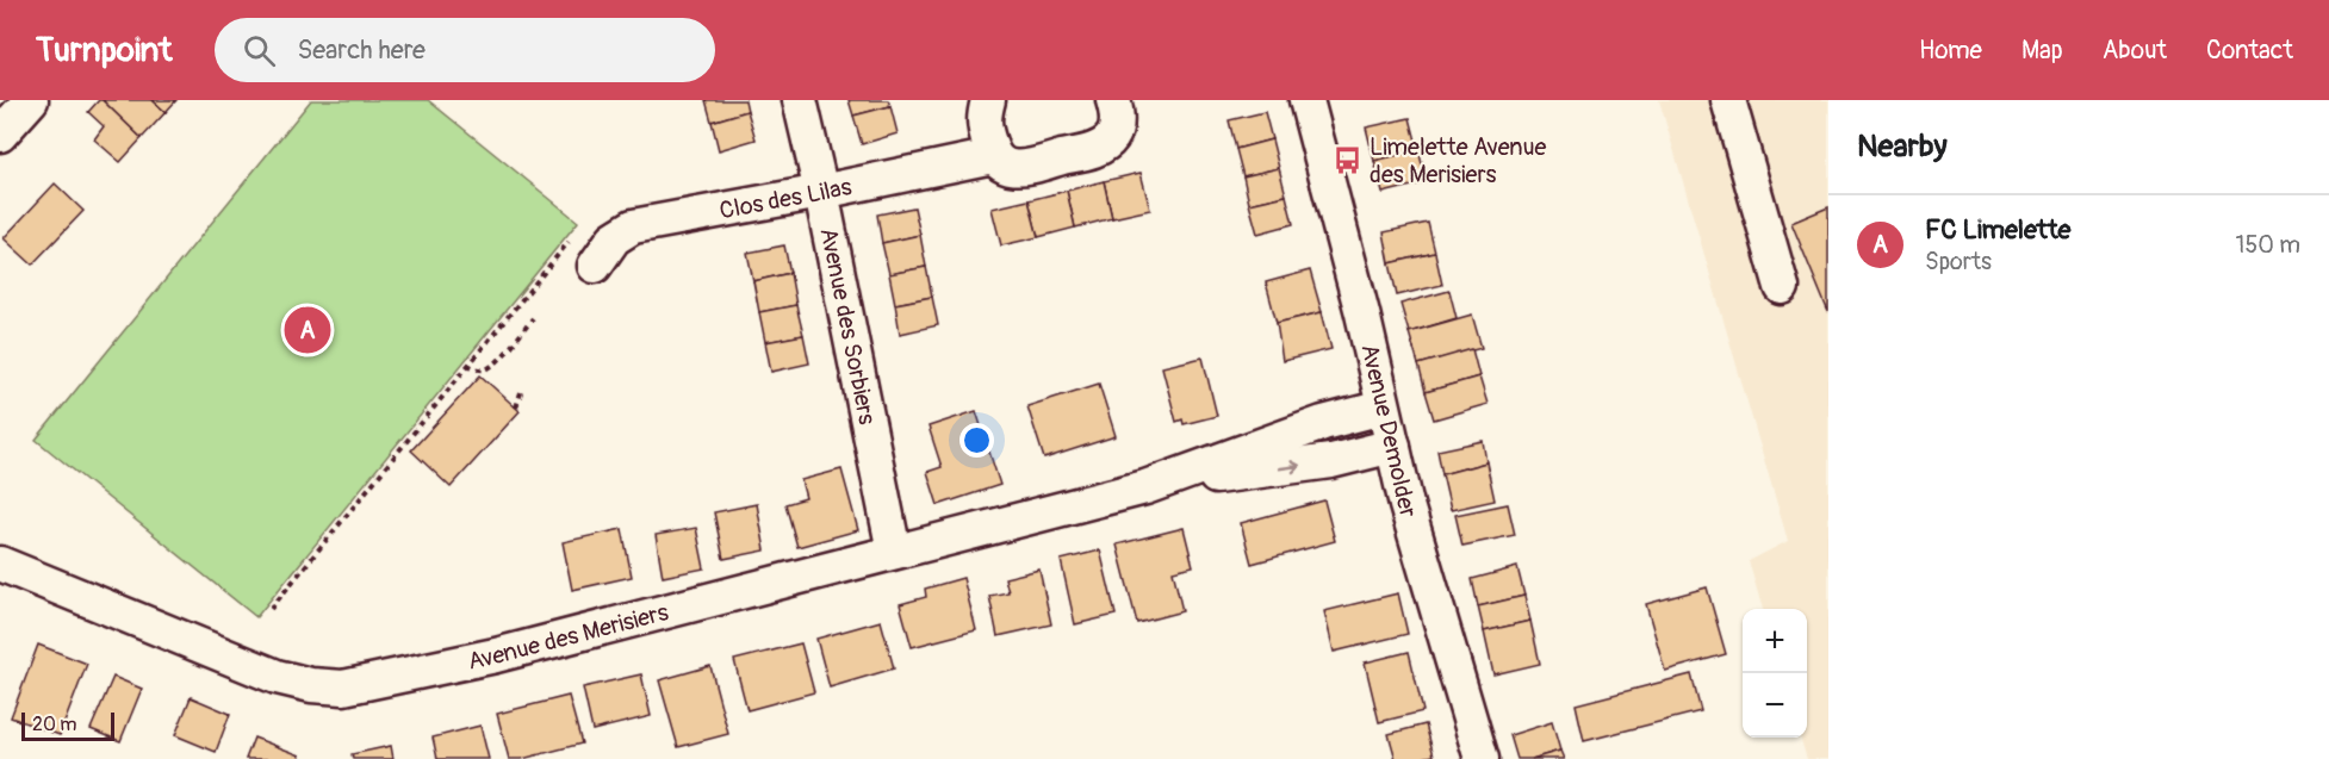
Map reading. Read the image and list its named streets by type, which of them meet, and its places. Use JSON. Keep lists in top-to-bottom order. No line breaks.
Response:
{"streets":{"street":["Clos des Lilas","Avenue des Sorbiers","Avenue Demolder","Avenue des Merisiers"]},"crossings":[["Clos des Lilas","Avenue des Sorbiers"],["Avenue des Sorbiers","Avenue des Merisiers"],["Avenue Demolder","Avenue des Merisiers"]],"places":{"bus stop":["Limelette Avenue des Merisiers"]},"scale_bar":"20 m","page":{"header":"Turnpoint","search":"Search here","nav":["Home","Map","About","Contact"],"heading":"Nearby","list":[{"mark":"A","name":"FC Limelette","note":"Sports","value":"150 m"}],"pins":"A","map_buttons":["+","−"],"scale":"20 m"}}
